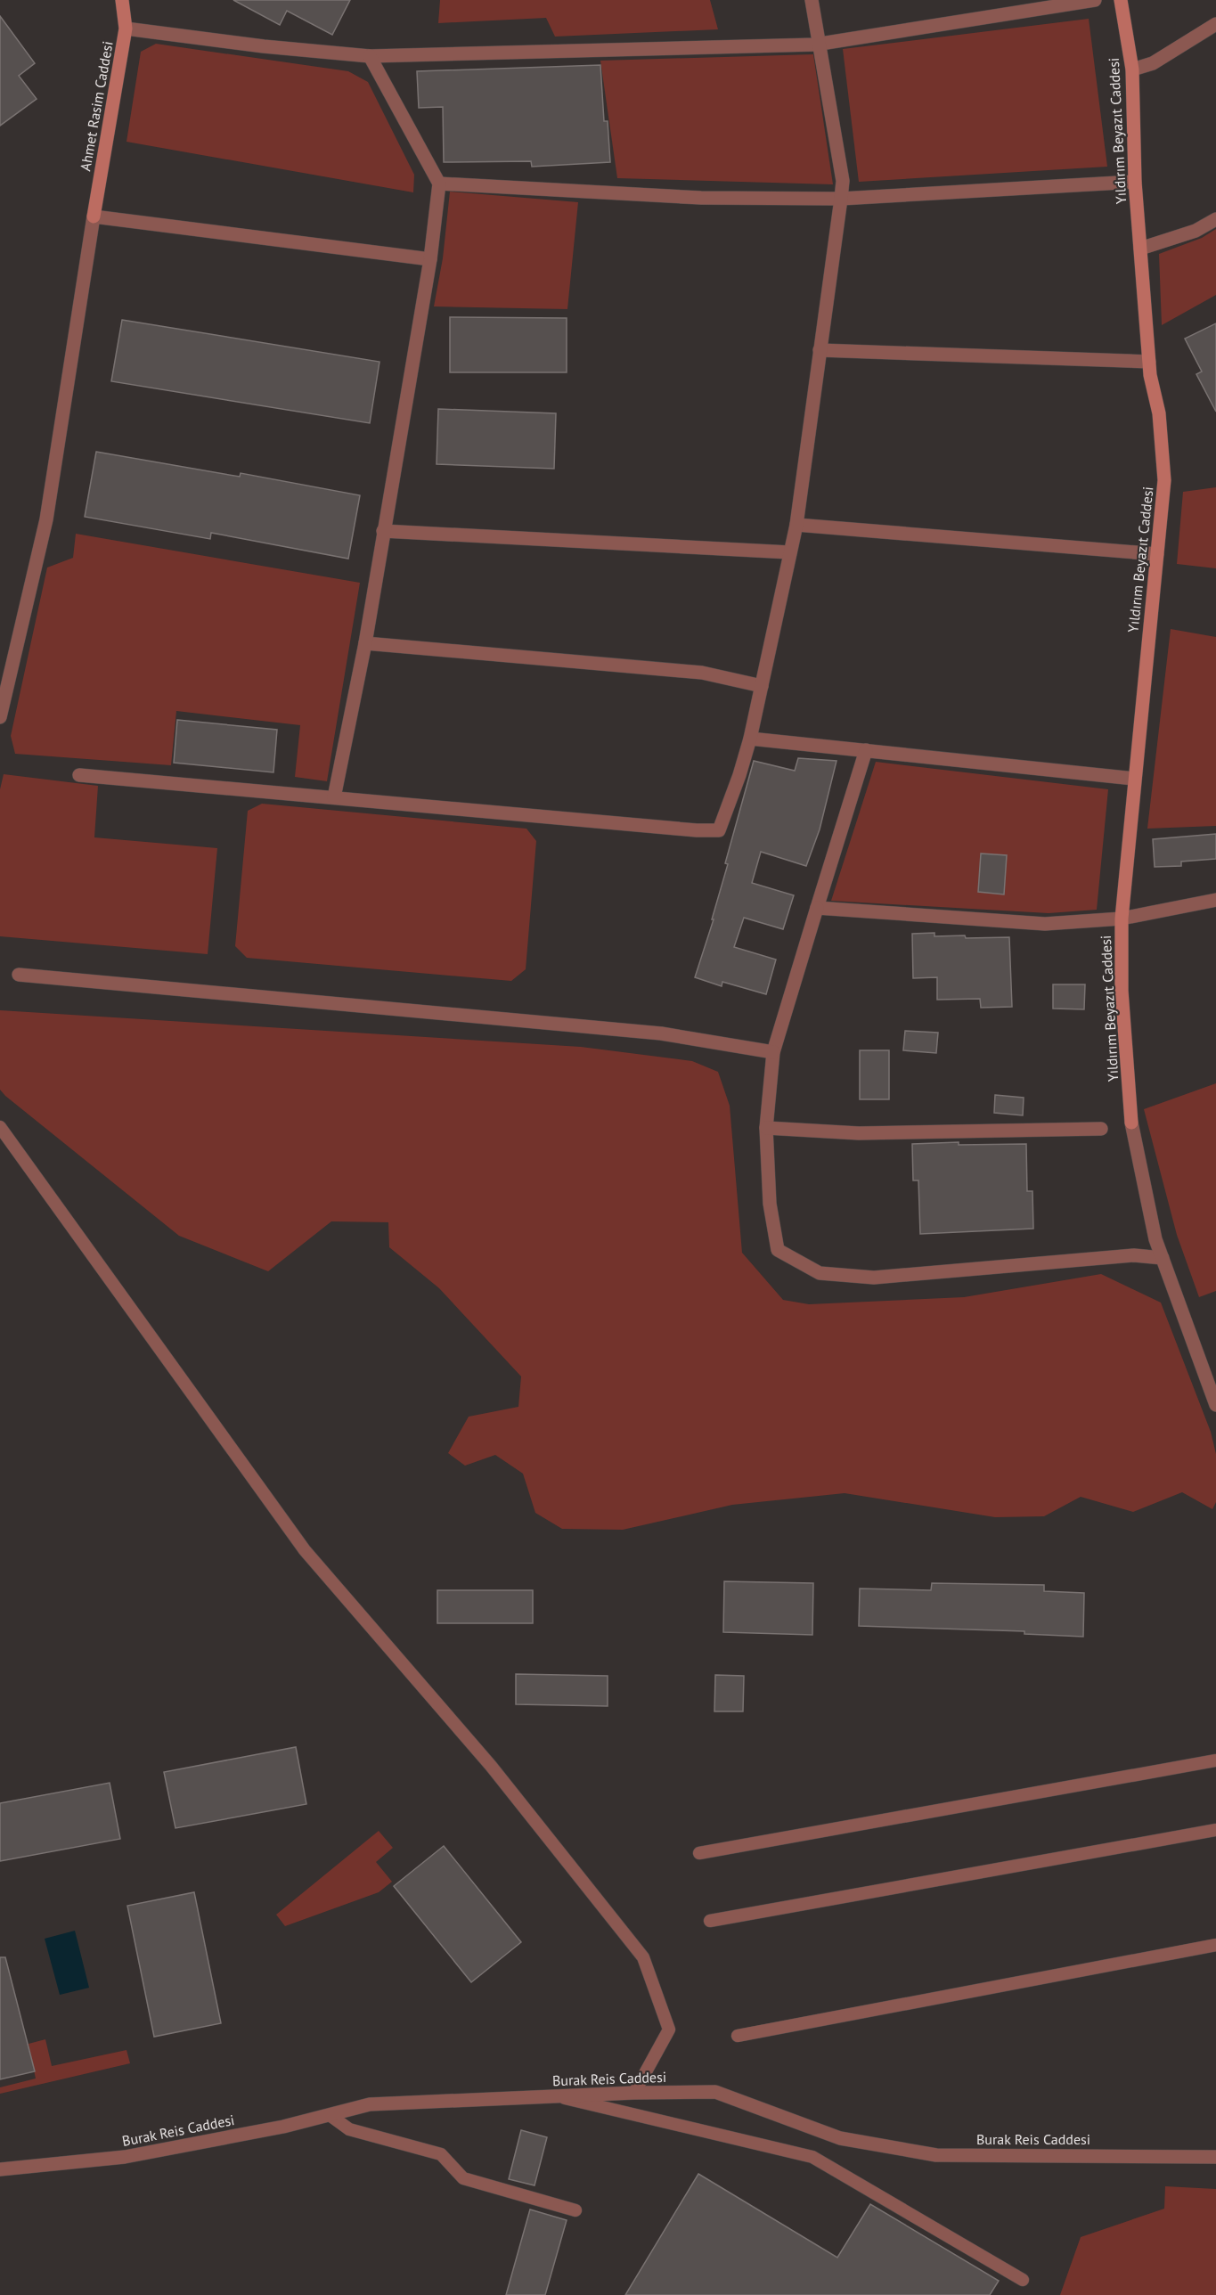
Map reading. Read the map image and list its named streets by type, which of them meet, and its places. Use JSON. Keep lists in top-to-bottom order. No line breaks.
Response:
{"streets":{"street":["Ahmet Rasim Caddesi","Yıldırım Beyazıt Caddesi","Burak Reis Caddesi"]}}
